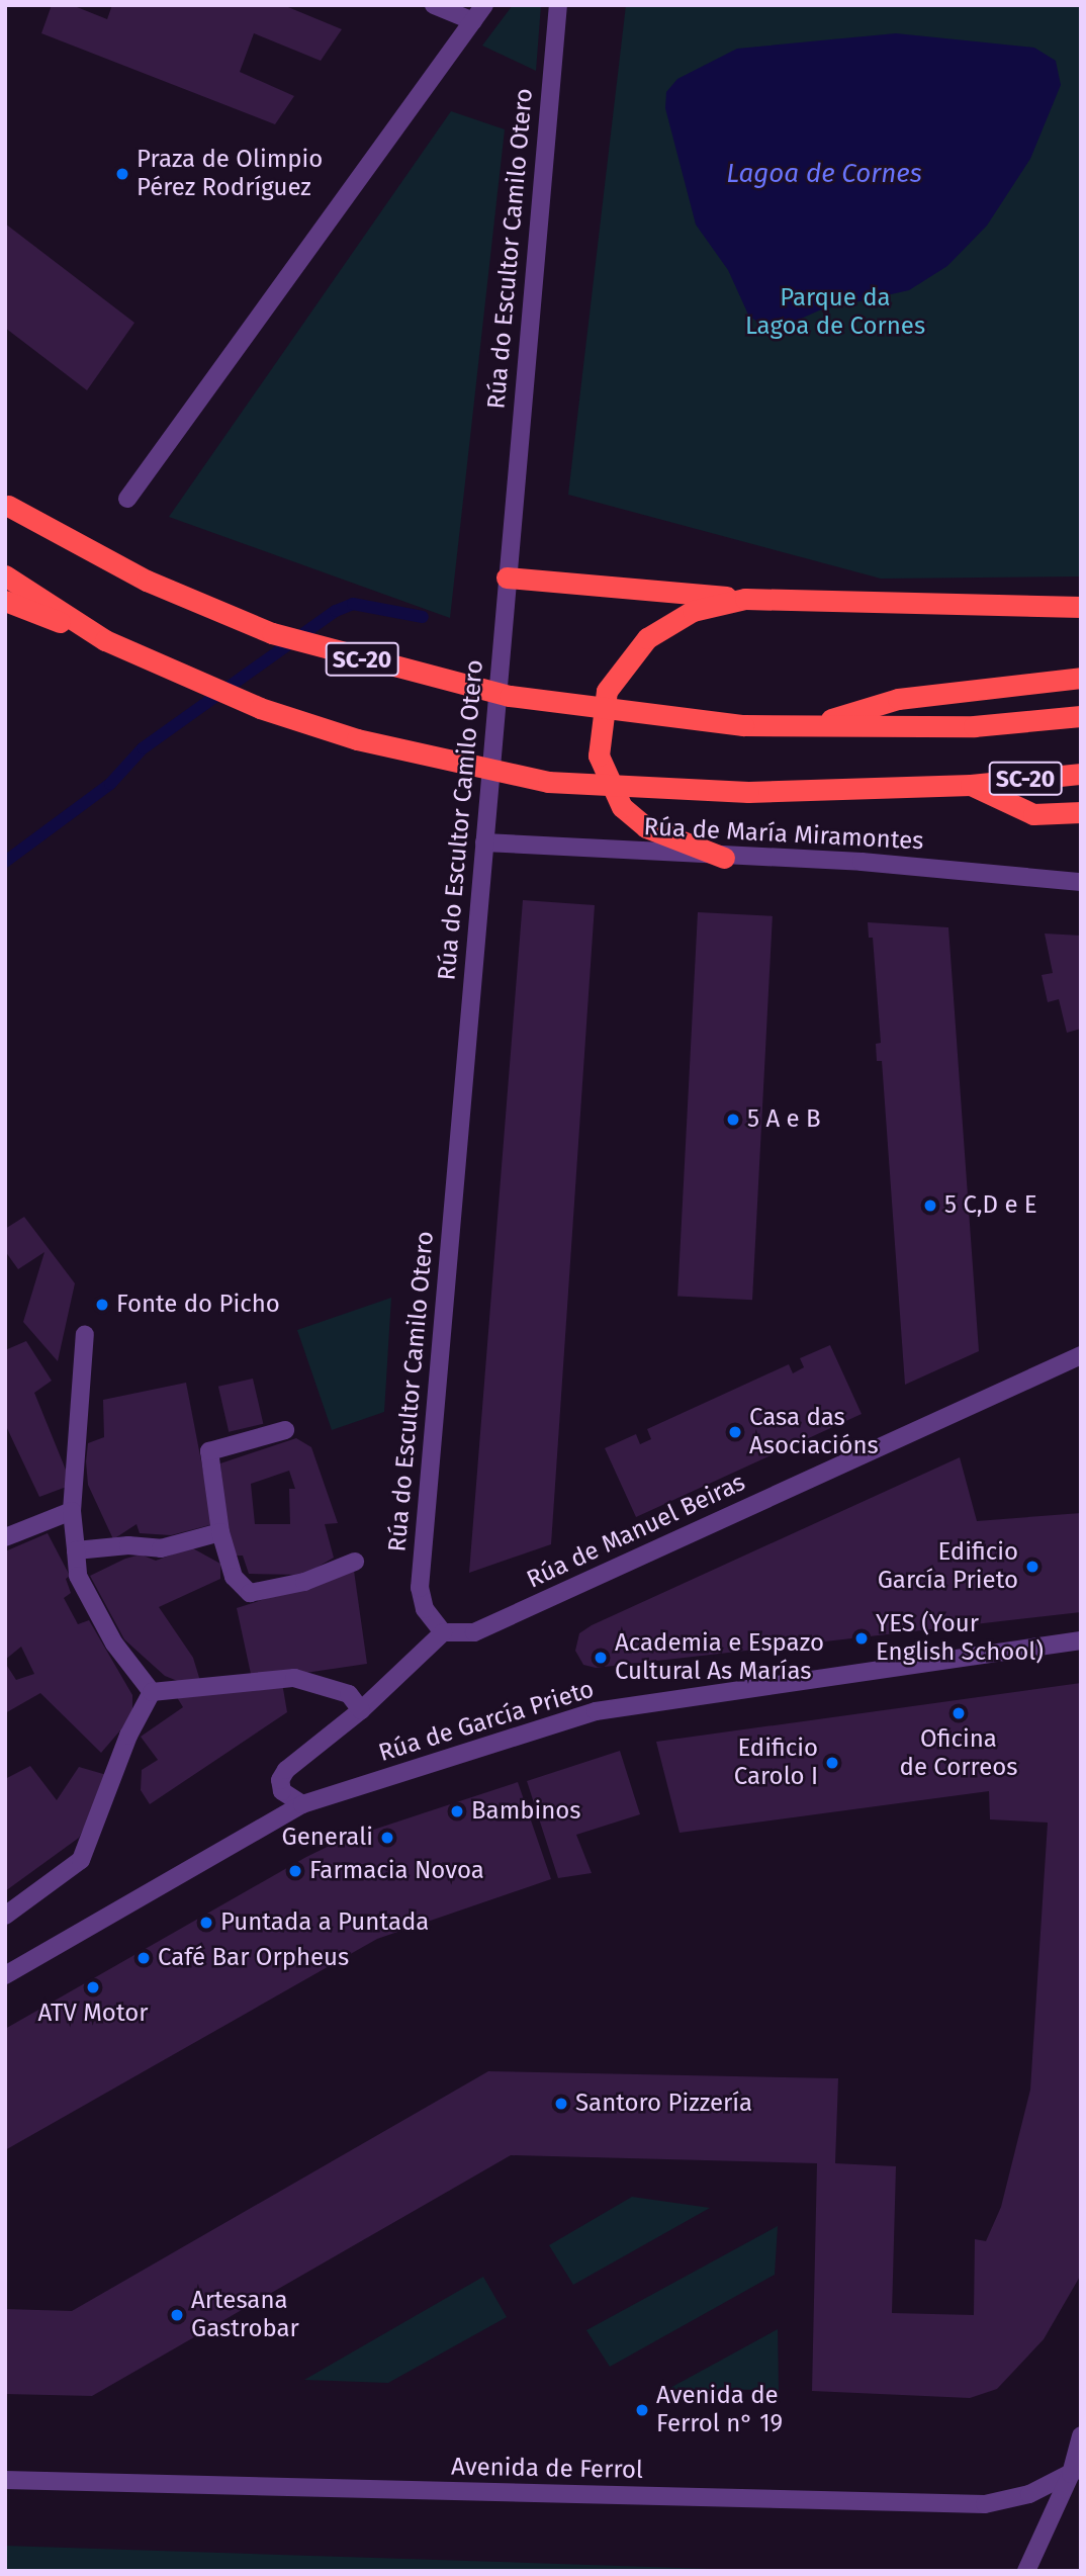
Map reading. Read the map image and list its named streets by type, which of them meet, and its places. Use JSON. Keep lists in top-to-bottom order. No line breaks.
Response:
{"streets":{"highway":["SC-20"],"street":["Rúa do Escultor Camilo Otero","Rúa de María Miramontes","Rúa de Manuel Beiras","Rúa de García Prieto","Avenida de Ferrol"]},"crossings":[["Rúa do Escultor Camilo Otero","Rúa de María Miramontes"],["Rúa do Escultor Camilo Otero","Rúa de Manuel Beiras"]],"water":["Lagoa de Cornes"],"parks":["Parque da Lagoa de Cornes"],"places":["Praza de Olimpio Pérez Rodríguez","5 A e B","5 C,D e E","Fonte do Picho","Casa das Asociacións","Edificio García Prieto","YES (Your English School)","Academia e Espazo Cultural As Marías","Oficina de Correos","Edificio Carolo I","Bambinos","Generali","Farmacia Novoa","Puntada a Puntada","Café Bar Orpheus","ATV Motor","Santoro Pizzería","Artesana Gastrobar","Avenida de Ferrol n° 19"]}
